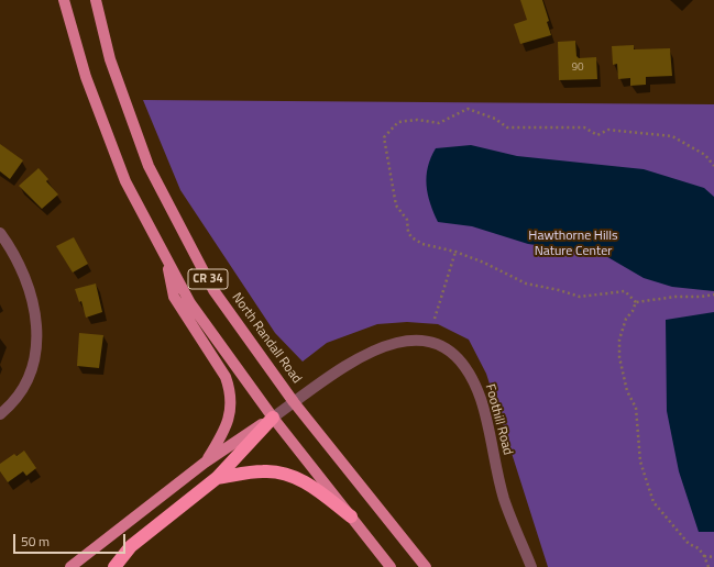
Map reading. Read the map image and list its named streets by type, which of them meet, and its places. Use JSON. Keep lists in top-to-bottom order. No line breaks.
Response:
{"streets":{"main road":["CR 34","North Randall Road"],"street":["Foothill Road"]},"crossings":[["CR 34","Foothill Road"],["North Randall Road","Foothill Road"]],"parks":["Hawthorne Hills Nature Center"],"house_numbers":["90"],"scale_bar":"50 m"}
